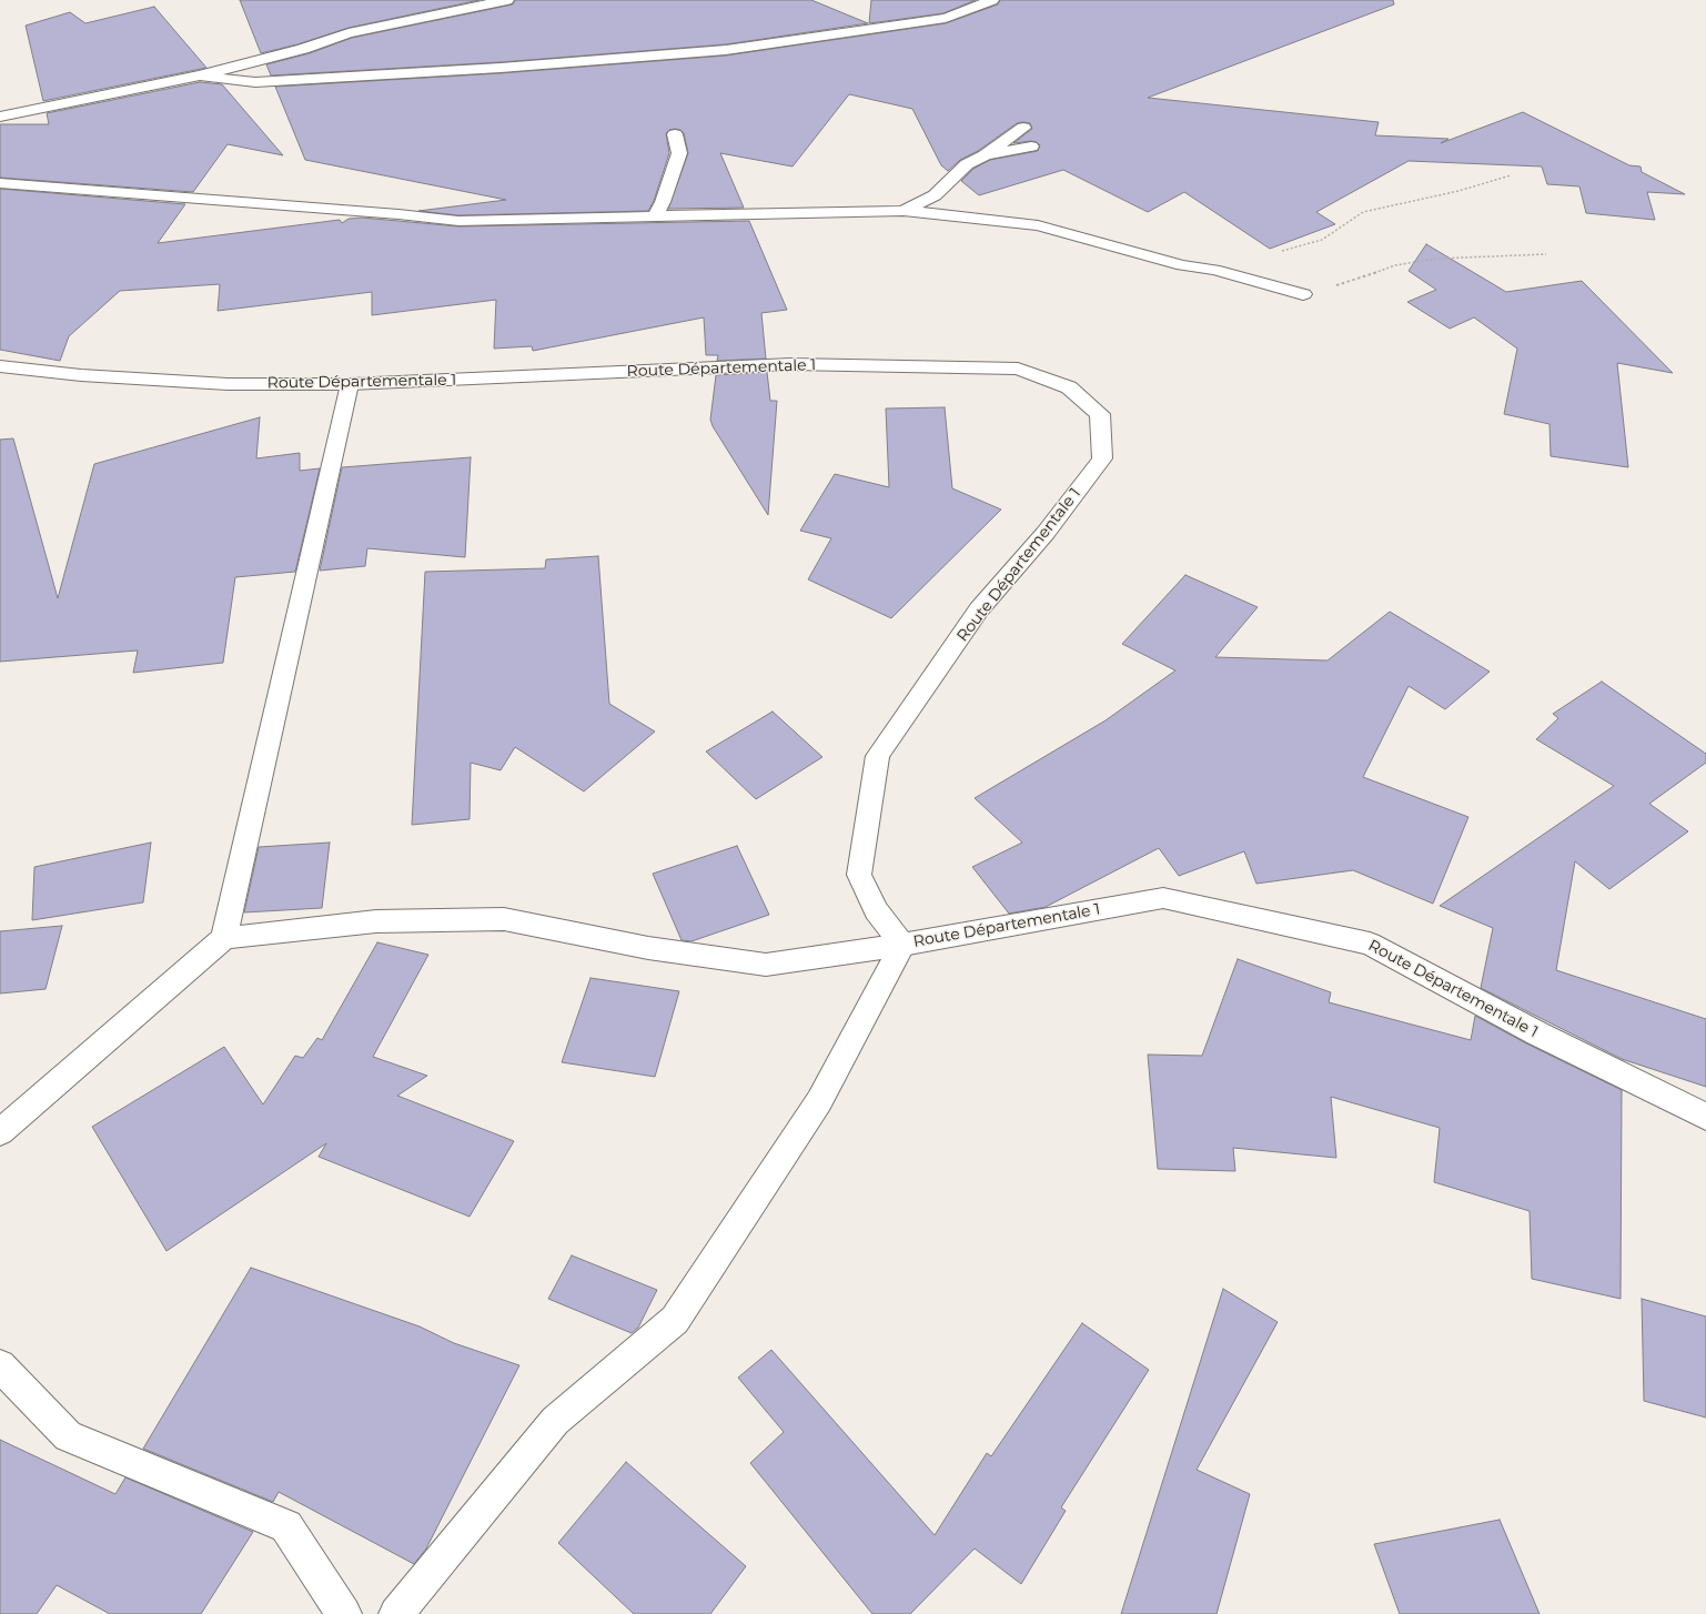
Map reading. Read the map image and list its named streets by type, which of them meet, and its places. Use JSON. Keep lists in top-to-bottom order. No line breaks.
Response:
{"streets":{"street":["Route Départementale 1"]}}
